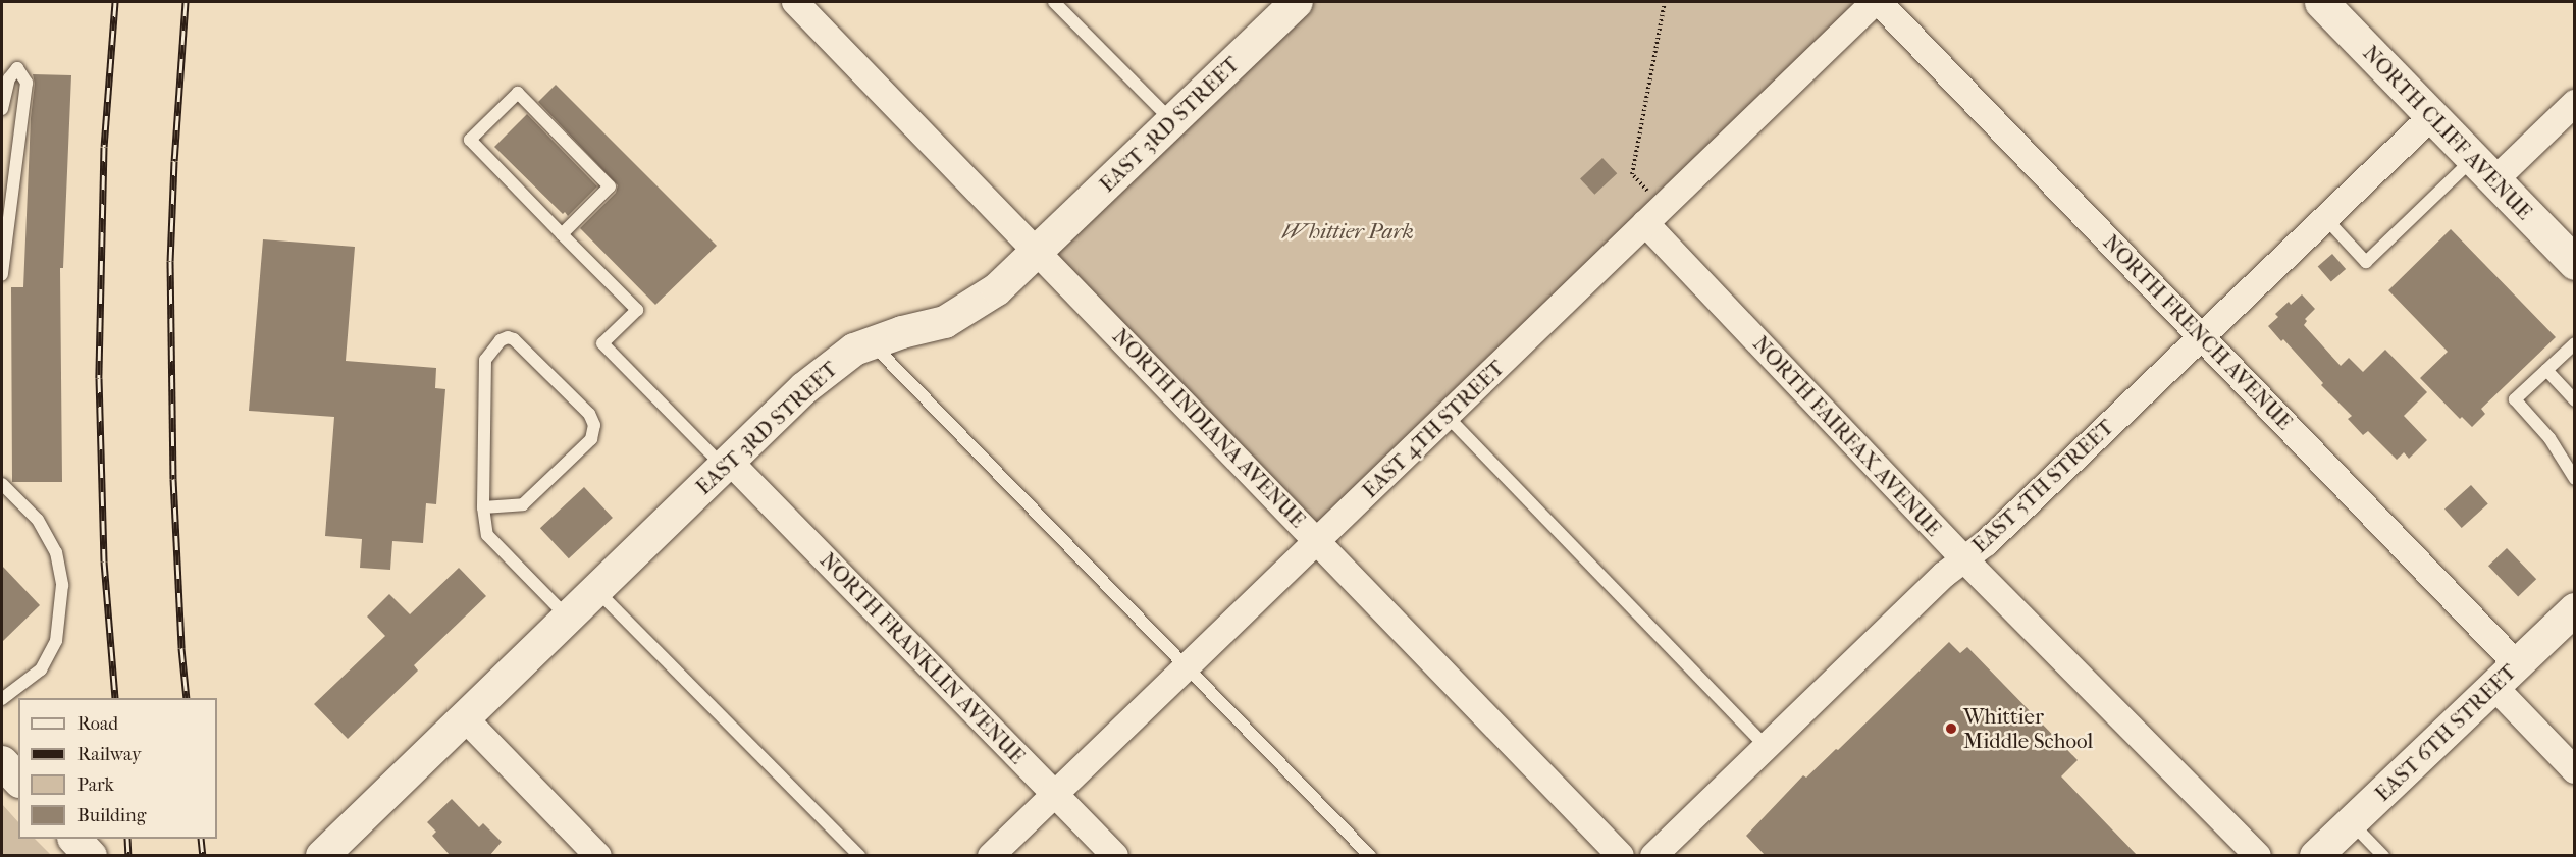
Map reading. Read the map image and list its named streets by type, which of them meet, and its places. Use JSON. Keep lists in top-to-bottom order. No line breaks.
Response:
{"streets":{"main road":["NORTH CLIFF AVENUE"],"street":["EAST 3RD STREET","NORTH FRENCH AVENUE","NORTH INDIANA AVENUE","EAST 4TH STREET","NORTH FAIRFAX AVENUE","EAST 5TH STREET","NORTH FRANKLIN AVENUE","EAST 6TH STREET"]},"crossings":[["EAST 3RD STREET","NORTH INDIANA AVENUE"],["EAST 3RD STREET","NORTH FRANKLIN AVENUE"],["NORTH CLIFF AVENUE","EAST 5TH STREET"],["NORTH FRENCH AVENUE","EAST 4TH STREET"],["NORTH FRENCH AVENUE","EAST 5TH STREET"],["NORTH FRENCH AVENUE","EAST 6TH STREET"],["NORTH INDIANA AVENUE","EAST 4TH STREET"],["EAST 4TH STREET","NORTH FAIRFAX AVENUE"],["EAST 4TH STREET","NORTH FRANKLIN AVENUE"],["NORTH FAIRFAX AVENUE","EAST 5TH STREET"]],"parks":["Whittier Park"],"places":["Whittier Middle School"],"legend":["Road","Railway","Park","Building"]}
